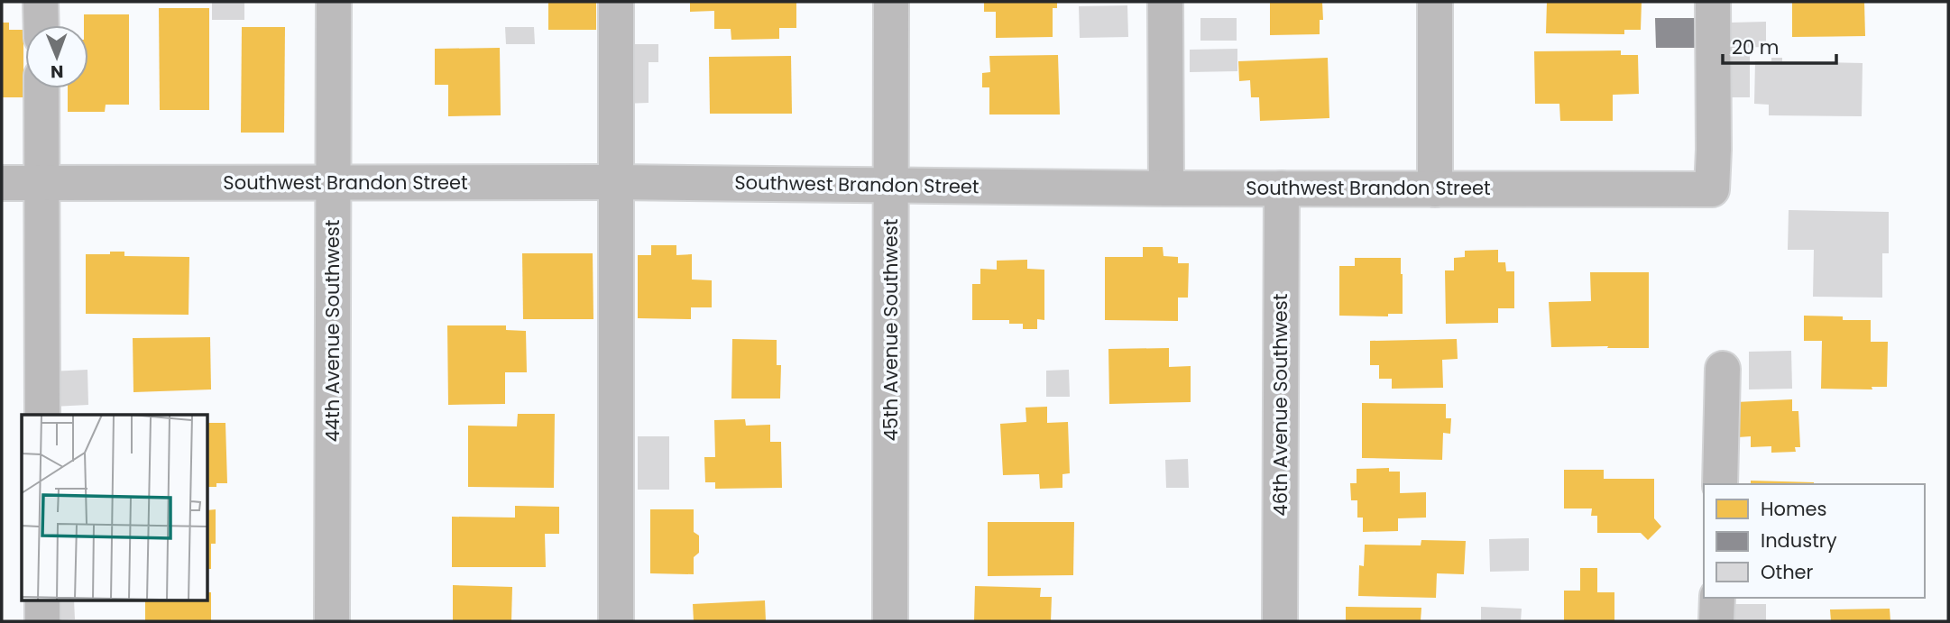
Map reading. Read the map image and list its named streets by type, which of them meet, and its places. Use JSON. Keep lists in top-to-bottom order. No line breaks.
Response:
{"streets":{"street":["Southwest Brandon Street","45th Avenue Southwest","44th Avenue Southwest","46th Avenue Southwest"]},"crossings":[["Southwest Brandon Street","45th Avenue Southwest"],["Southwest Brandon Street","44th Avenue Southwest"],["Southwest Brandon Street","46th Avenue Southwest"]],"legend":["Homes","Industry","Other"],"scale_bar":"20 m","north":"bottom"}
